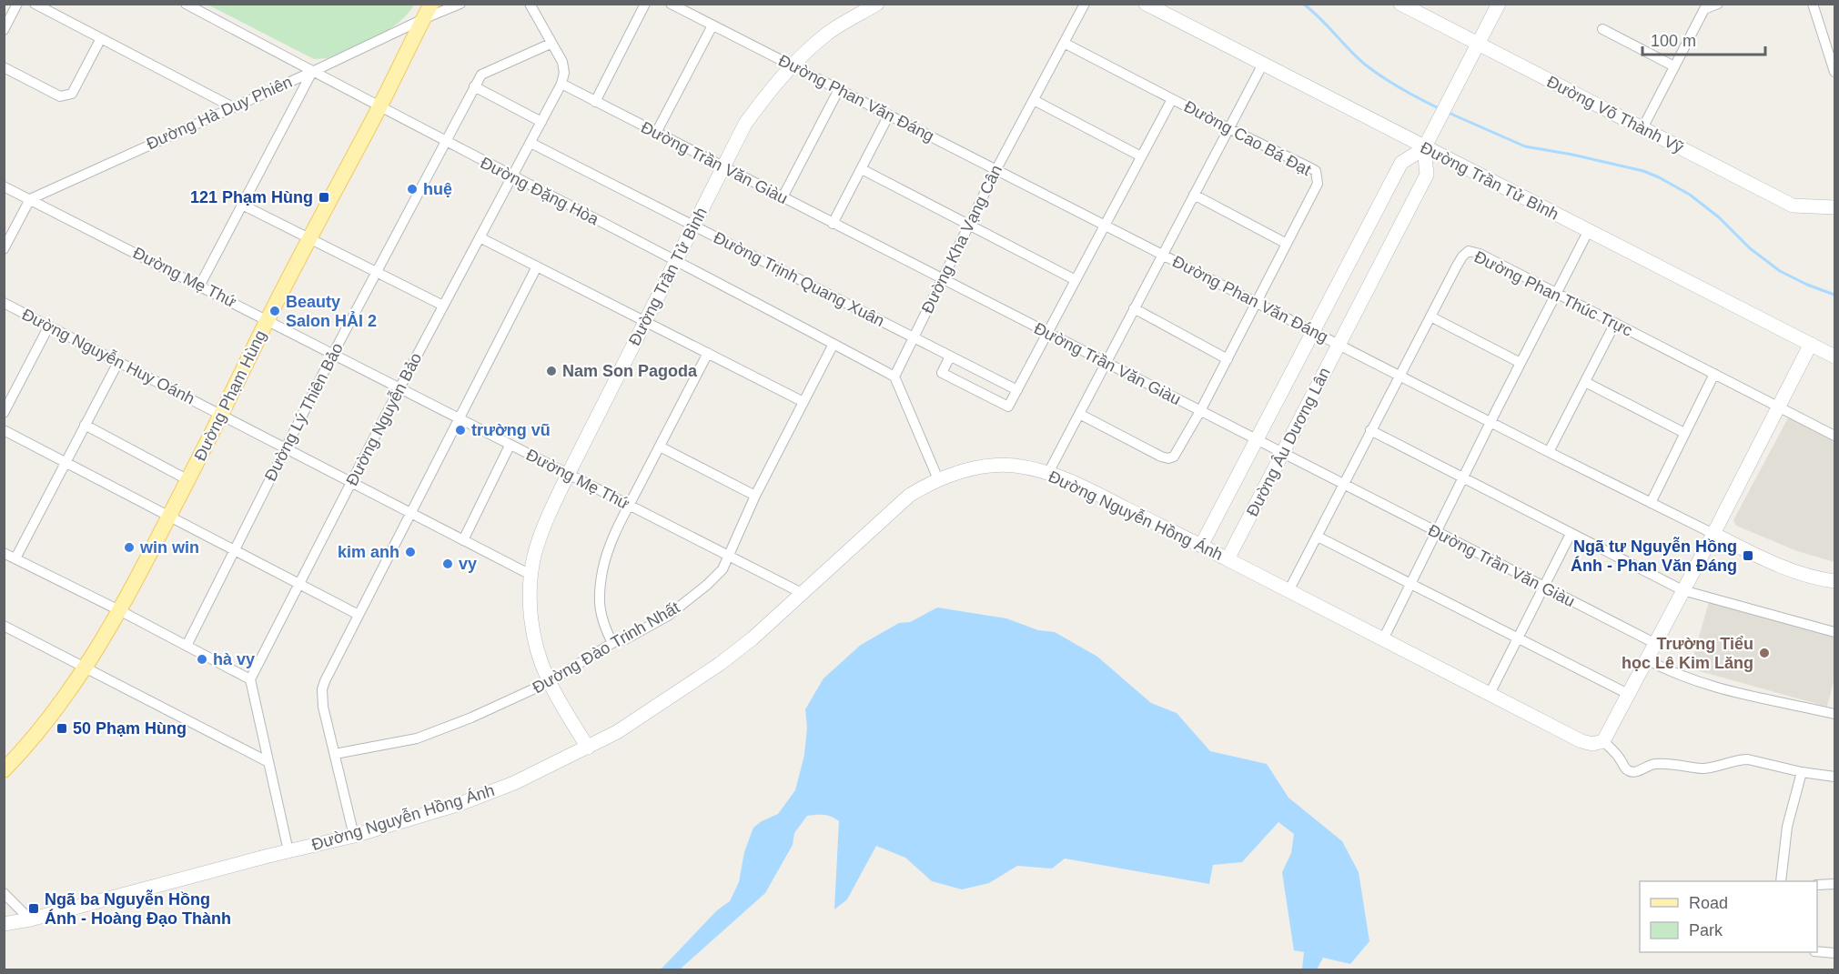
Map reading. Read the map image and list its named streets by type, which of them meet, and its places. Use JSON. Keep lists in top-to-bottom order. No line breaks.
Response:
{"streets":{"main road":["Đường Phạm Hùng"],"street":["Đường Phan Văn Đáng","Đường Hà Duy Phiên","Đường Võ Thành Vỹ","Đường Cao Bá Đạt","Đường Trần Văn Giàu","Đường Trần Tử Bình","Đường Đặng Hòa","Đường Kha Vạng Cân","Đường Mẹ Thứ","Đường Trịnh Quang Xuân","Đường Phan Thúc Trực","Đường Nguyễn Huy Oánh","Đường Lý Thiên Bảo","Đường Nguyễn Bảo","Đường Âu Dương Lân","Đường Nguyễn Hồng Ánh","Đường Đào Trinh Nhất"]},"crossings":[["Đường Phan Văn Đáng","Đường Cao Bá Đạt"],["Đường Phan Văn Đáng","Đường Trần Tử Bình"],["Đường Phan Văn Đáng","Đường Kha Vạng Cân"],["Đường Phan Văn Đáng","Đường Phan Thúc Trực"],["Đường Phan Văn Đáng","Đường Âu Dương Lân"],["Đường Hà Duy Phiên","Đường Đặng Hòa"],["Đường Hà Duy Phiên","Đường Mẹ Thứ"],["Đường Hà Duy Phiên","Đường Phạm Hùng"],["Đường Võ Thành Vỹ","Đường Âu Dương Lân"],["Đường Cao Bá Đạt","Đường Trần Văn Giàu"],["Đường Cao Bá Đạt","Đường Kha Vạng Cân"],["Đường Trần Văn Giàu","Đường Trần Tử Bình"],["Đường Trần Văn Giàu","Đường Kha Vạng Cân"],["Đường Trần Văn Giàu","Đường Phan Thúc Trực"],["Đường Trần Văn Giàu","Đường Nguyễn Bảo"],["Đường Trần Văn Giàu","Đường Âu Dương Lân"],["Đường Trần Tử Bình","Đường Đặng Hòa"],["Đường Trần Tử Bình","Đường Mẹ Thứ"],["Đường Trần Tử Bình","Đường Trịnh Quang Xuân"],["Đường Trần Tử Bình","Đường Nguyễn Huy Oánh"],["Đường Trần Tử Bình","Đường Âu Dương Lân"],["Đường Trần Tử Bình","Đường Nguyễn Hồng Ánh"],["Đường Trần Tử Bình","Đường Đào Trinh Nhất"],["Đường Đặng Hòa","Đường Kha Vạng Cân"],["Đường Đặng Hòa","Đường Phạm Hùng"],["Đường Đặng Hòa","Đường Lý Thiên Bảo"],["Đường Đặng Hòa","Đường Nguyễn Bảo"],["Đường Đặng Hòa","Đường Đào Trinh Nhất"],["Đường Kha Vạng Cân","Đường Trịnh Quang Xuân"],["Đường Mẹ Thứ","Đường Phạm Hùng"],["Đường Mẹ Thứ","Đường Lý Thiên Bảo"],["Đường Mẹ Thứ","Đường Nguyễn Bảo"],["Đường Mẹ Thứ","Đường Nguyễn Hồng Ánh"],["Đường Mẹ Thứ","Đường Đào Trinh Nhất"],["Đường Trịnh Quang Xuân","Đường Nguyễn Bảo"],["Đường Phan Thúc Trực","Đường Nguyễn Hồng Ánh"],["Đường Nguyễn Huy Oánh","Đường Phạm Hùng"],["Đường Nguyễn Huy Oánh","Đường Lý Thiên Bảo"],["Đường Nguyễn Huy Oánh","Đường Nguyễn Bảo"],["Đường Âu Dương Lân","Đường Nguyễn Hồng Ánh"]],"places":{"other":["huệ","Beauty Salon HẢI 2","Nam Son Pagoda","trường vũ","win win","kim anh","vy","Trường Tiểu học Lê Kim Lăng","hà vy"],"transit":["121 Phạm Hùng","Ngã tư Nguyễn Hồng Ánh - Phan Văn Đáng","50 Phạm Hùng","Ngã ba Nguyễn Hồng Ánh - Hoàng Đạo Thành"]},"legend":["Road","Park"],"scale_bar":"100 m"}
